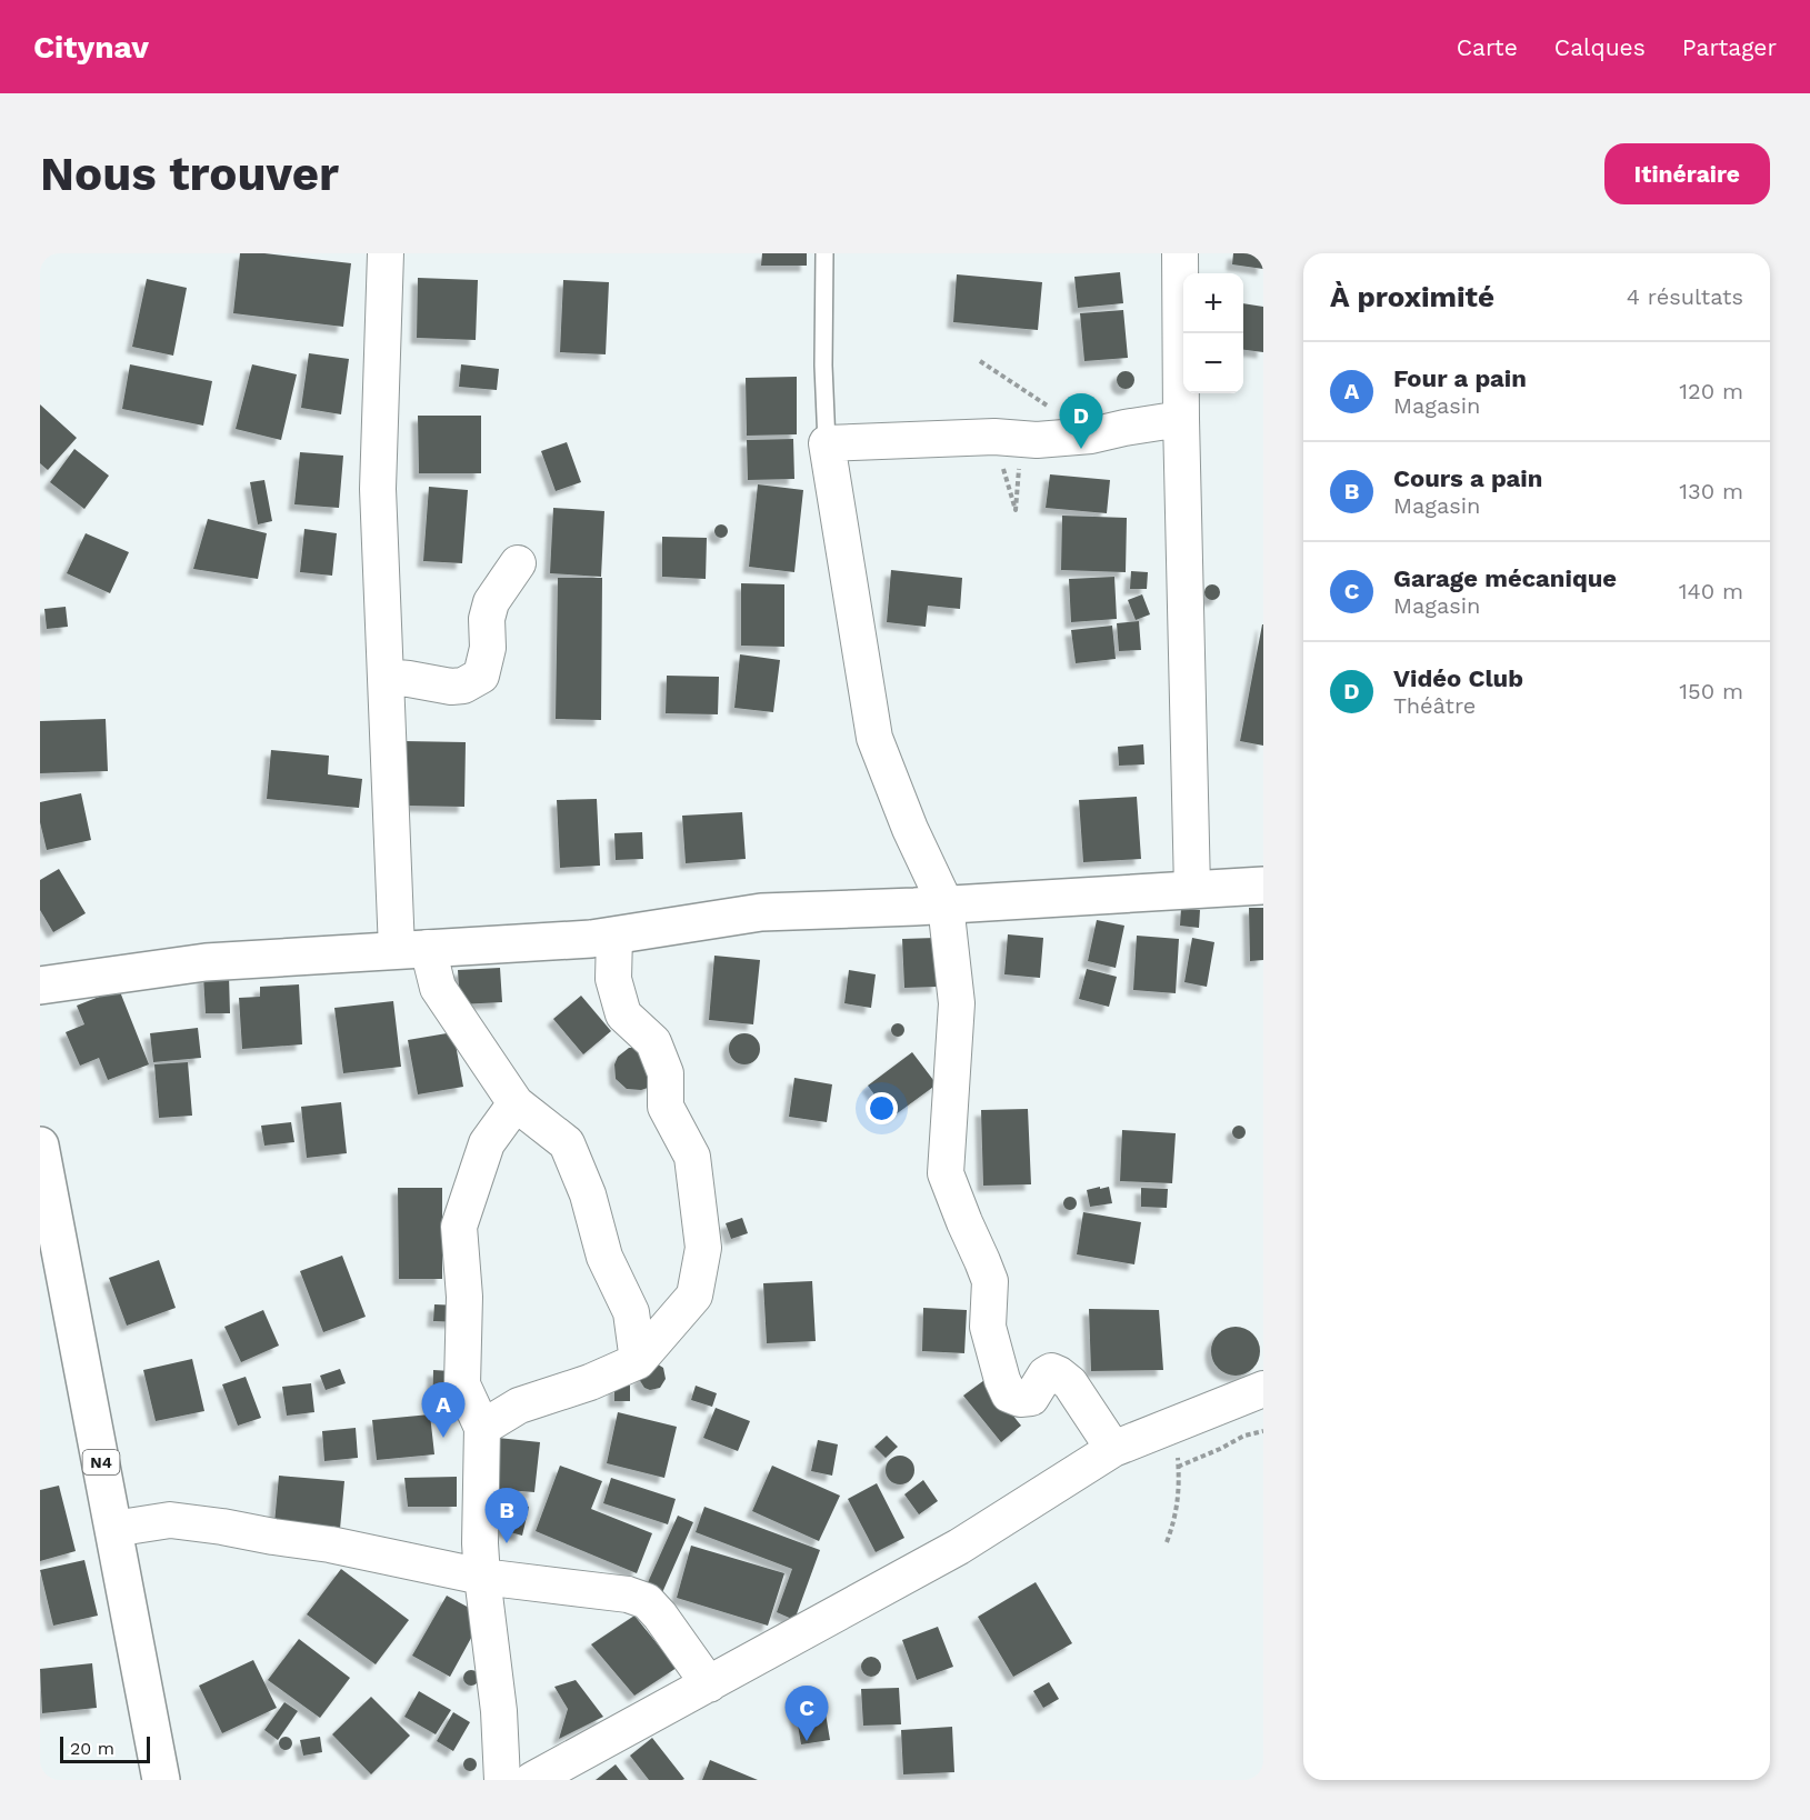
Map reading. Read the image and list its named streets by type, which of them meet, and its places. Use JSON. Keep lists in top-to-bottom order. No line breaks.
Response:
{"streets":{"main road":["N4"]},"scale_bar":"20 m","page":{"header":"Citynav","nav":["Carte","Calques","Partager"],"buttons":"Itinéraire","title":"Nous trouver","heading":["À proximité","4 résultats"],"map_buttons":["+","−"],"list":[{"mark":"A","name":"Four a pain","note":"Magasin","value":"120 m"},{"mark":"B","name":"Cours a pain","note":"Magasin","value":"130 m"},{"mark":"C","name":"Garage mécanique","note":"Magasin","value":"140 m"},{"mark":"D","name":"Vidéo Club","note":"Théâtre","value":"150 m"}],"pins":["D","A","B","C"],"scale":"20 m"}}
